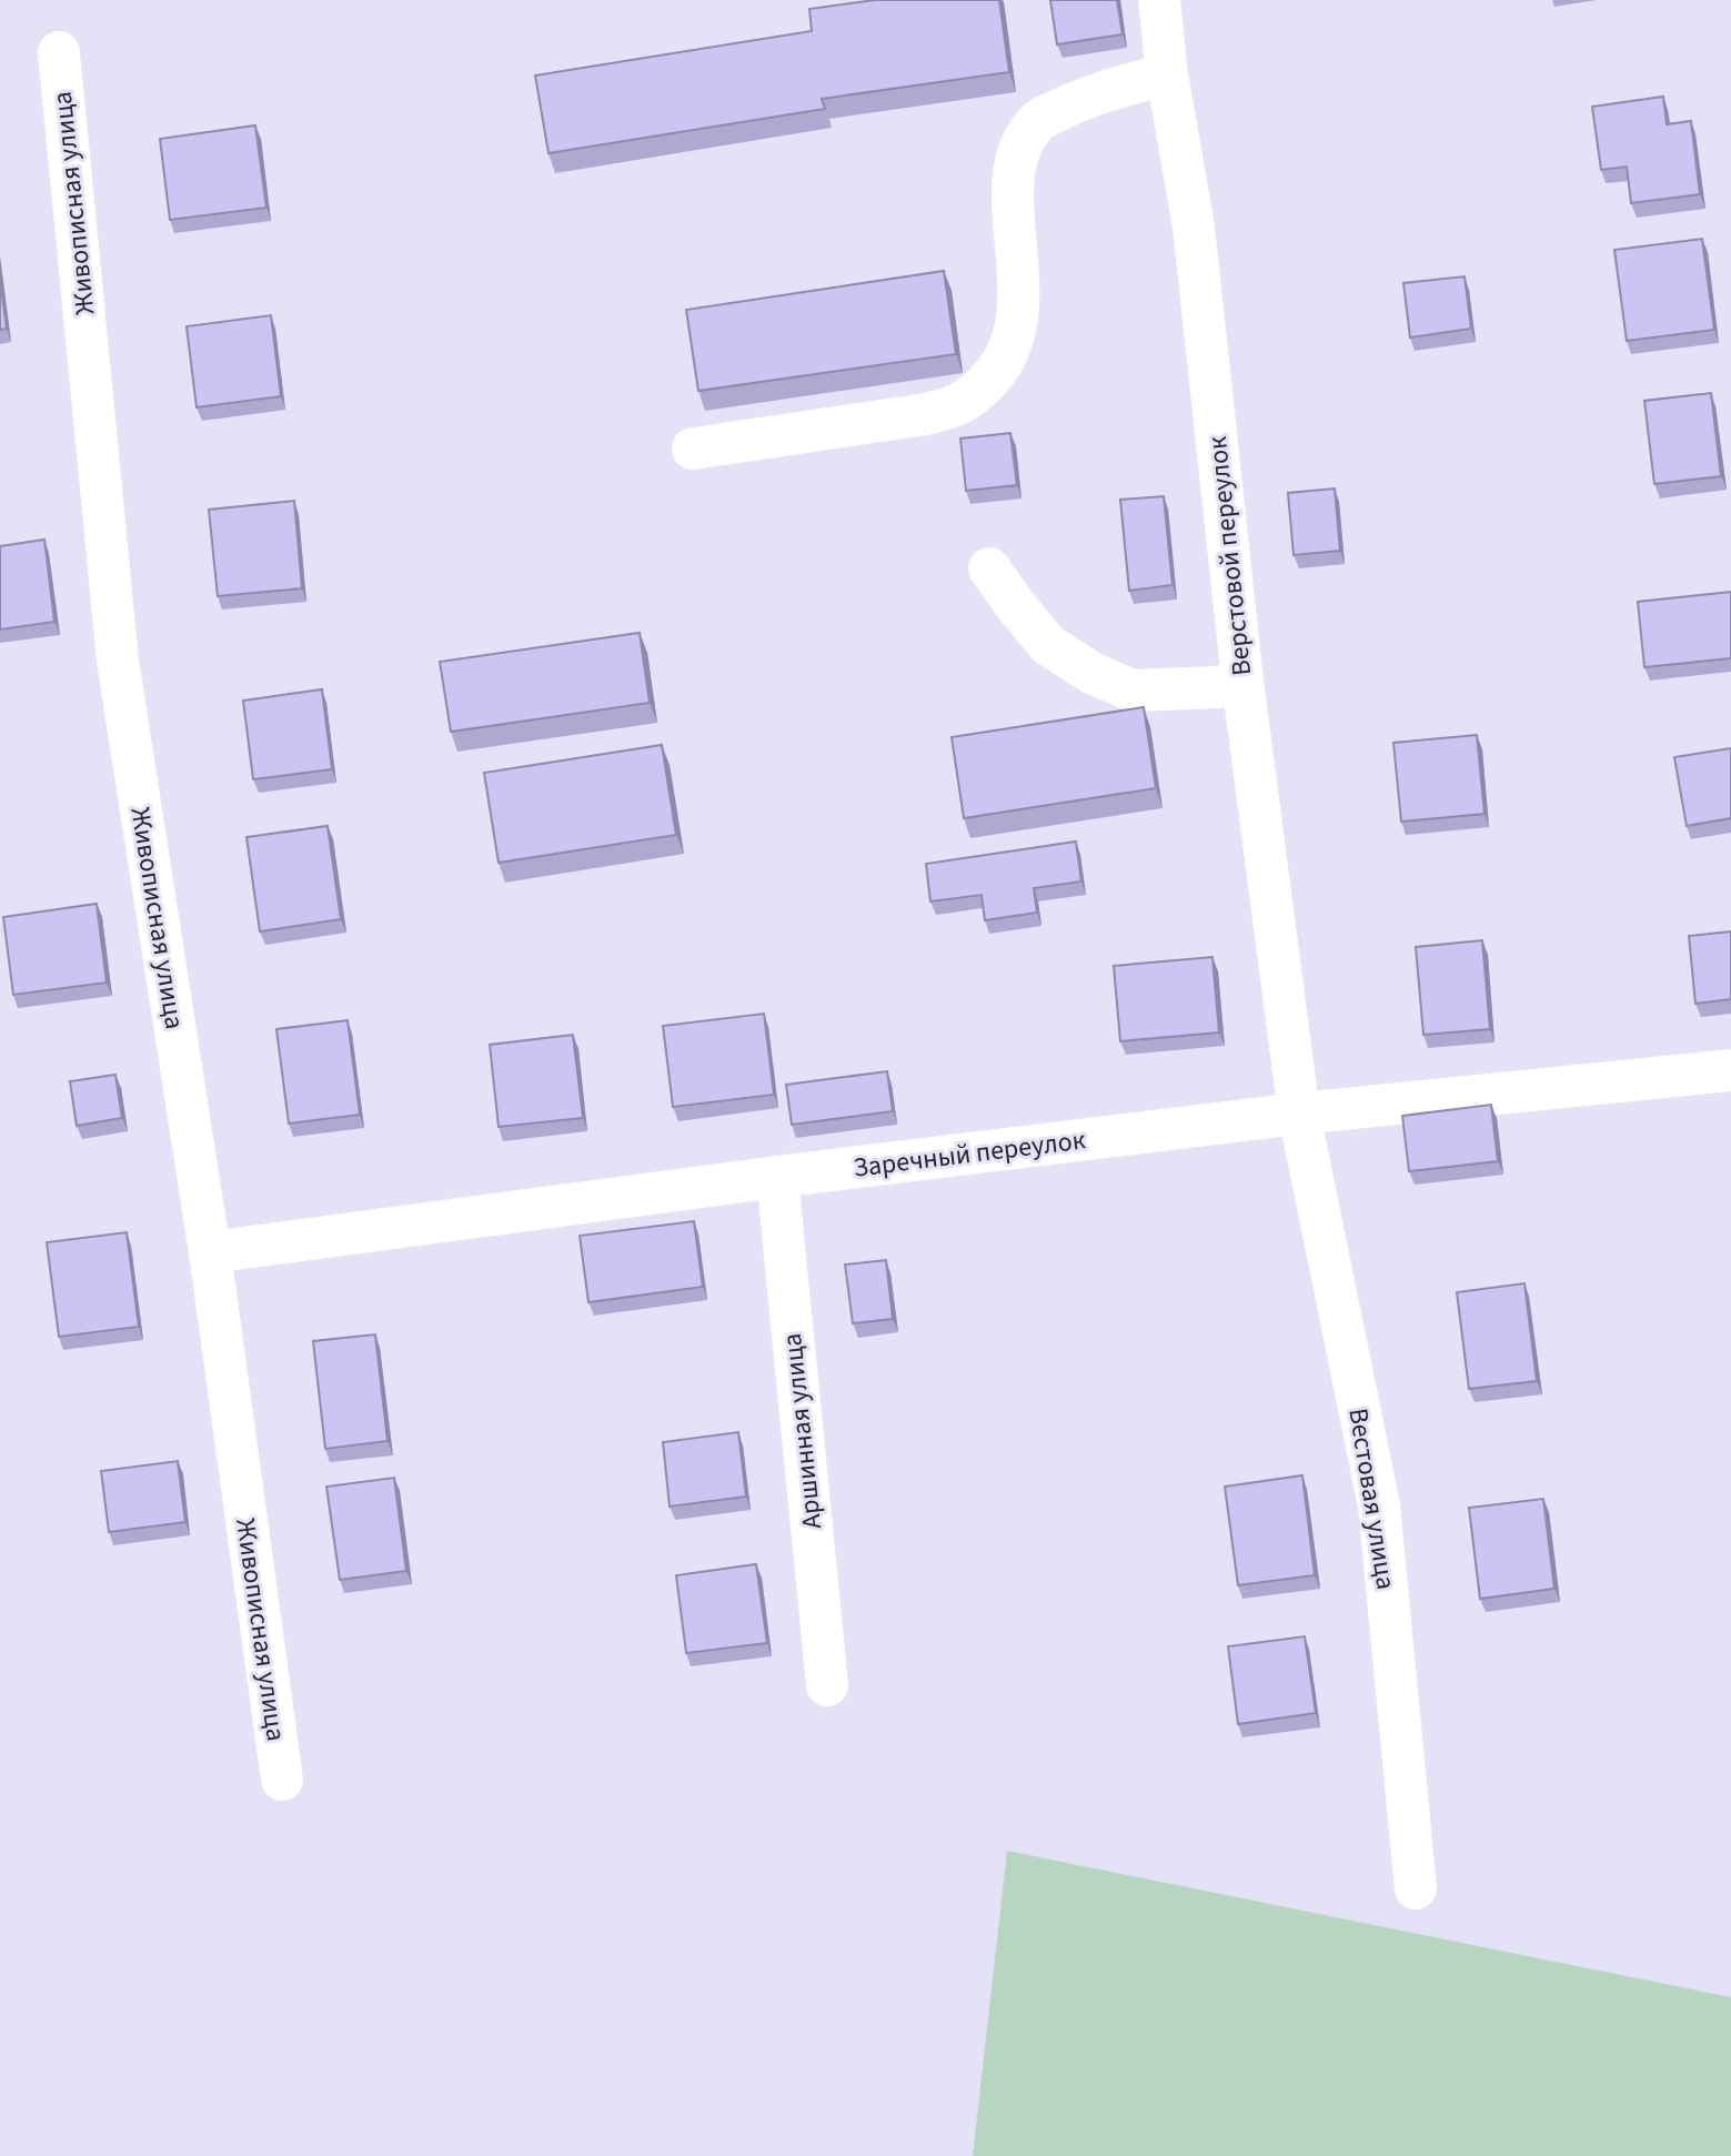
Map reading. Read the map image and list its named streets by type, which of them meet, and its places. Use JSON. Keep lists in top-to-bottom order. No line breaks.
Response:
{"streets":{"street":["Живописная улица","Верстовой переулок","Заречный переулок","Аршинная улица","Вестовая улица"]},"crossings":[["Живописная улица","Заречный переулок"],["Верстовой переулок","Заречный переулок"],["Верстовой переулок","Вестовая улица"],["Заречный переулок","Аршинная улица"],["Заречный переулок","Вестовая улица"]]}
